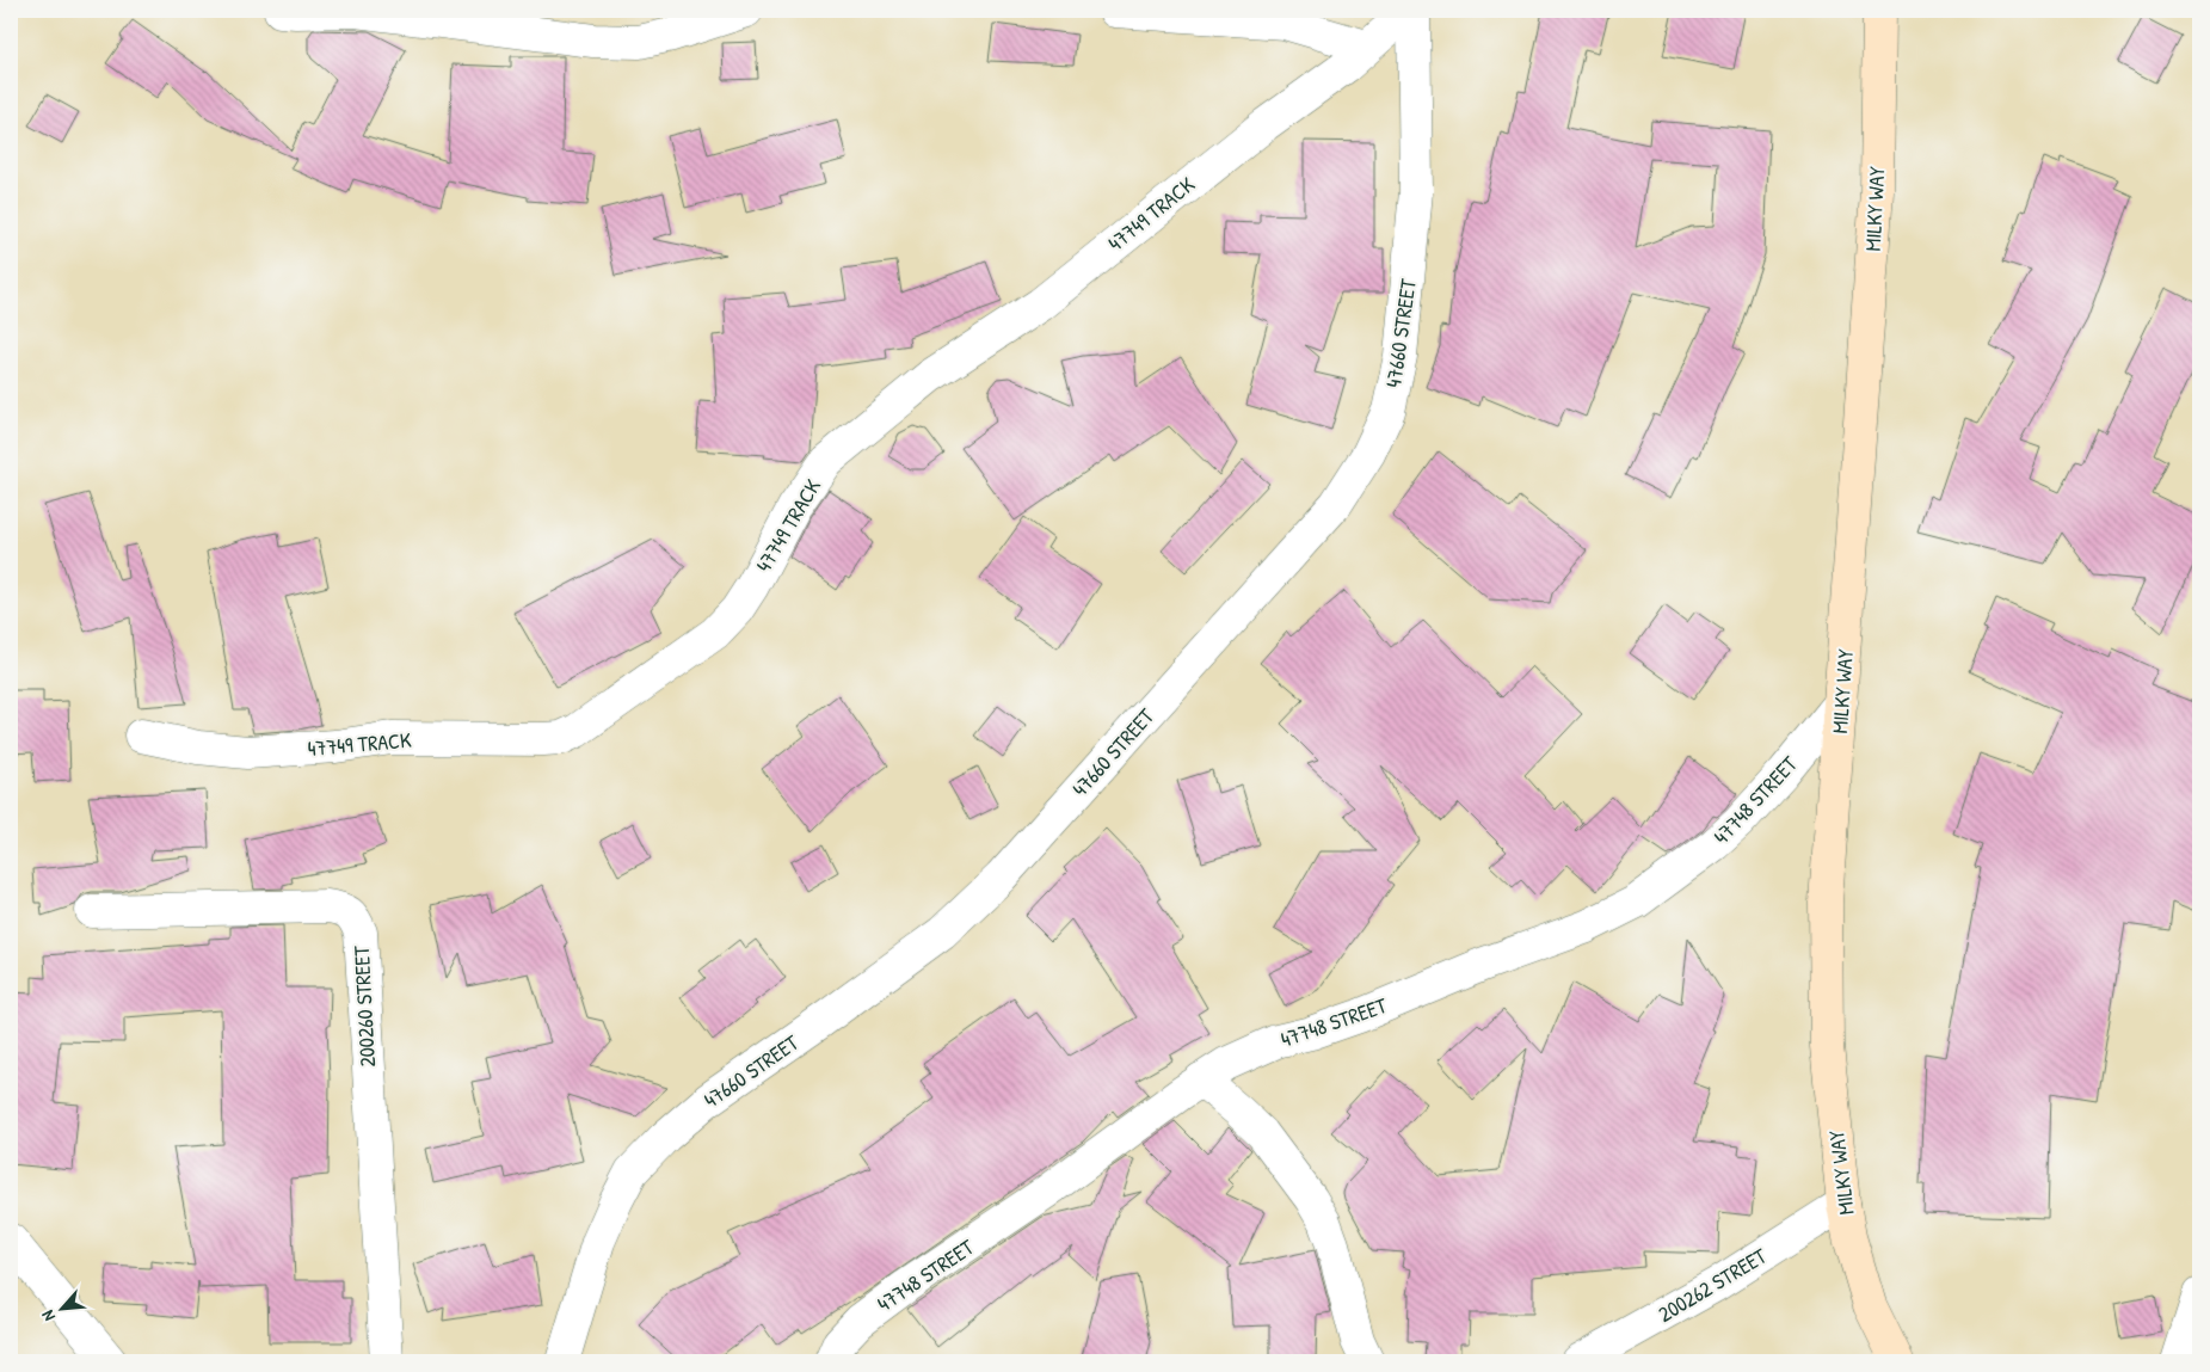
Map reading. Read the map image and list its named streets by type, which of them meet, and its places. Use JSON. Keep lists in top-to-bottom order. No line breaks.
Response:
{"streets":{"street":["MILKY WAY","47749 TRACK","47660 STREET","47748 STREET","200260 STREET","200262 STREET"]},"crossings":[["MILKY WAY","47748 STREET"],["MILKY WAY","200262 STREET"]],"north":"bottom left"}
